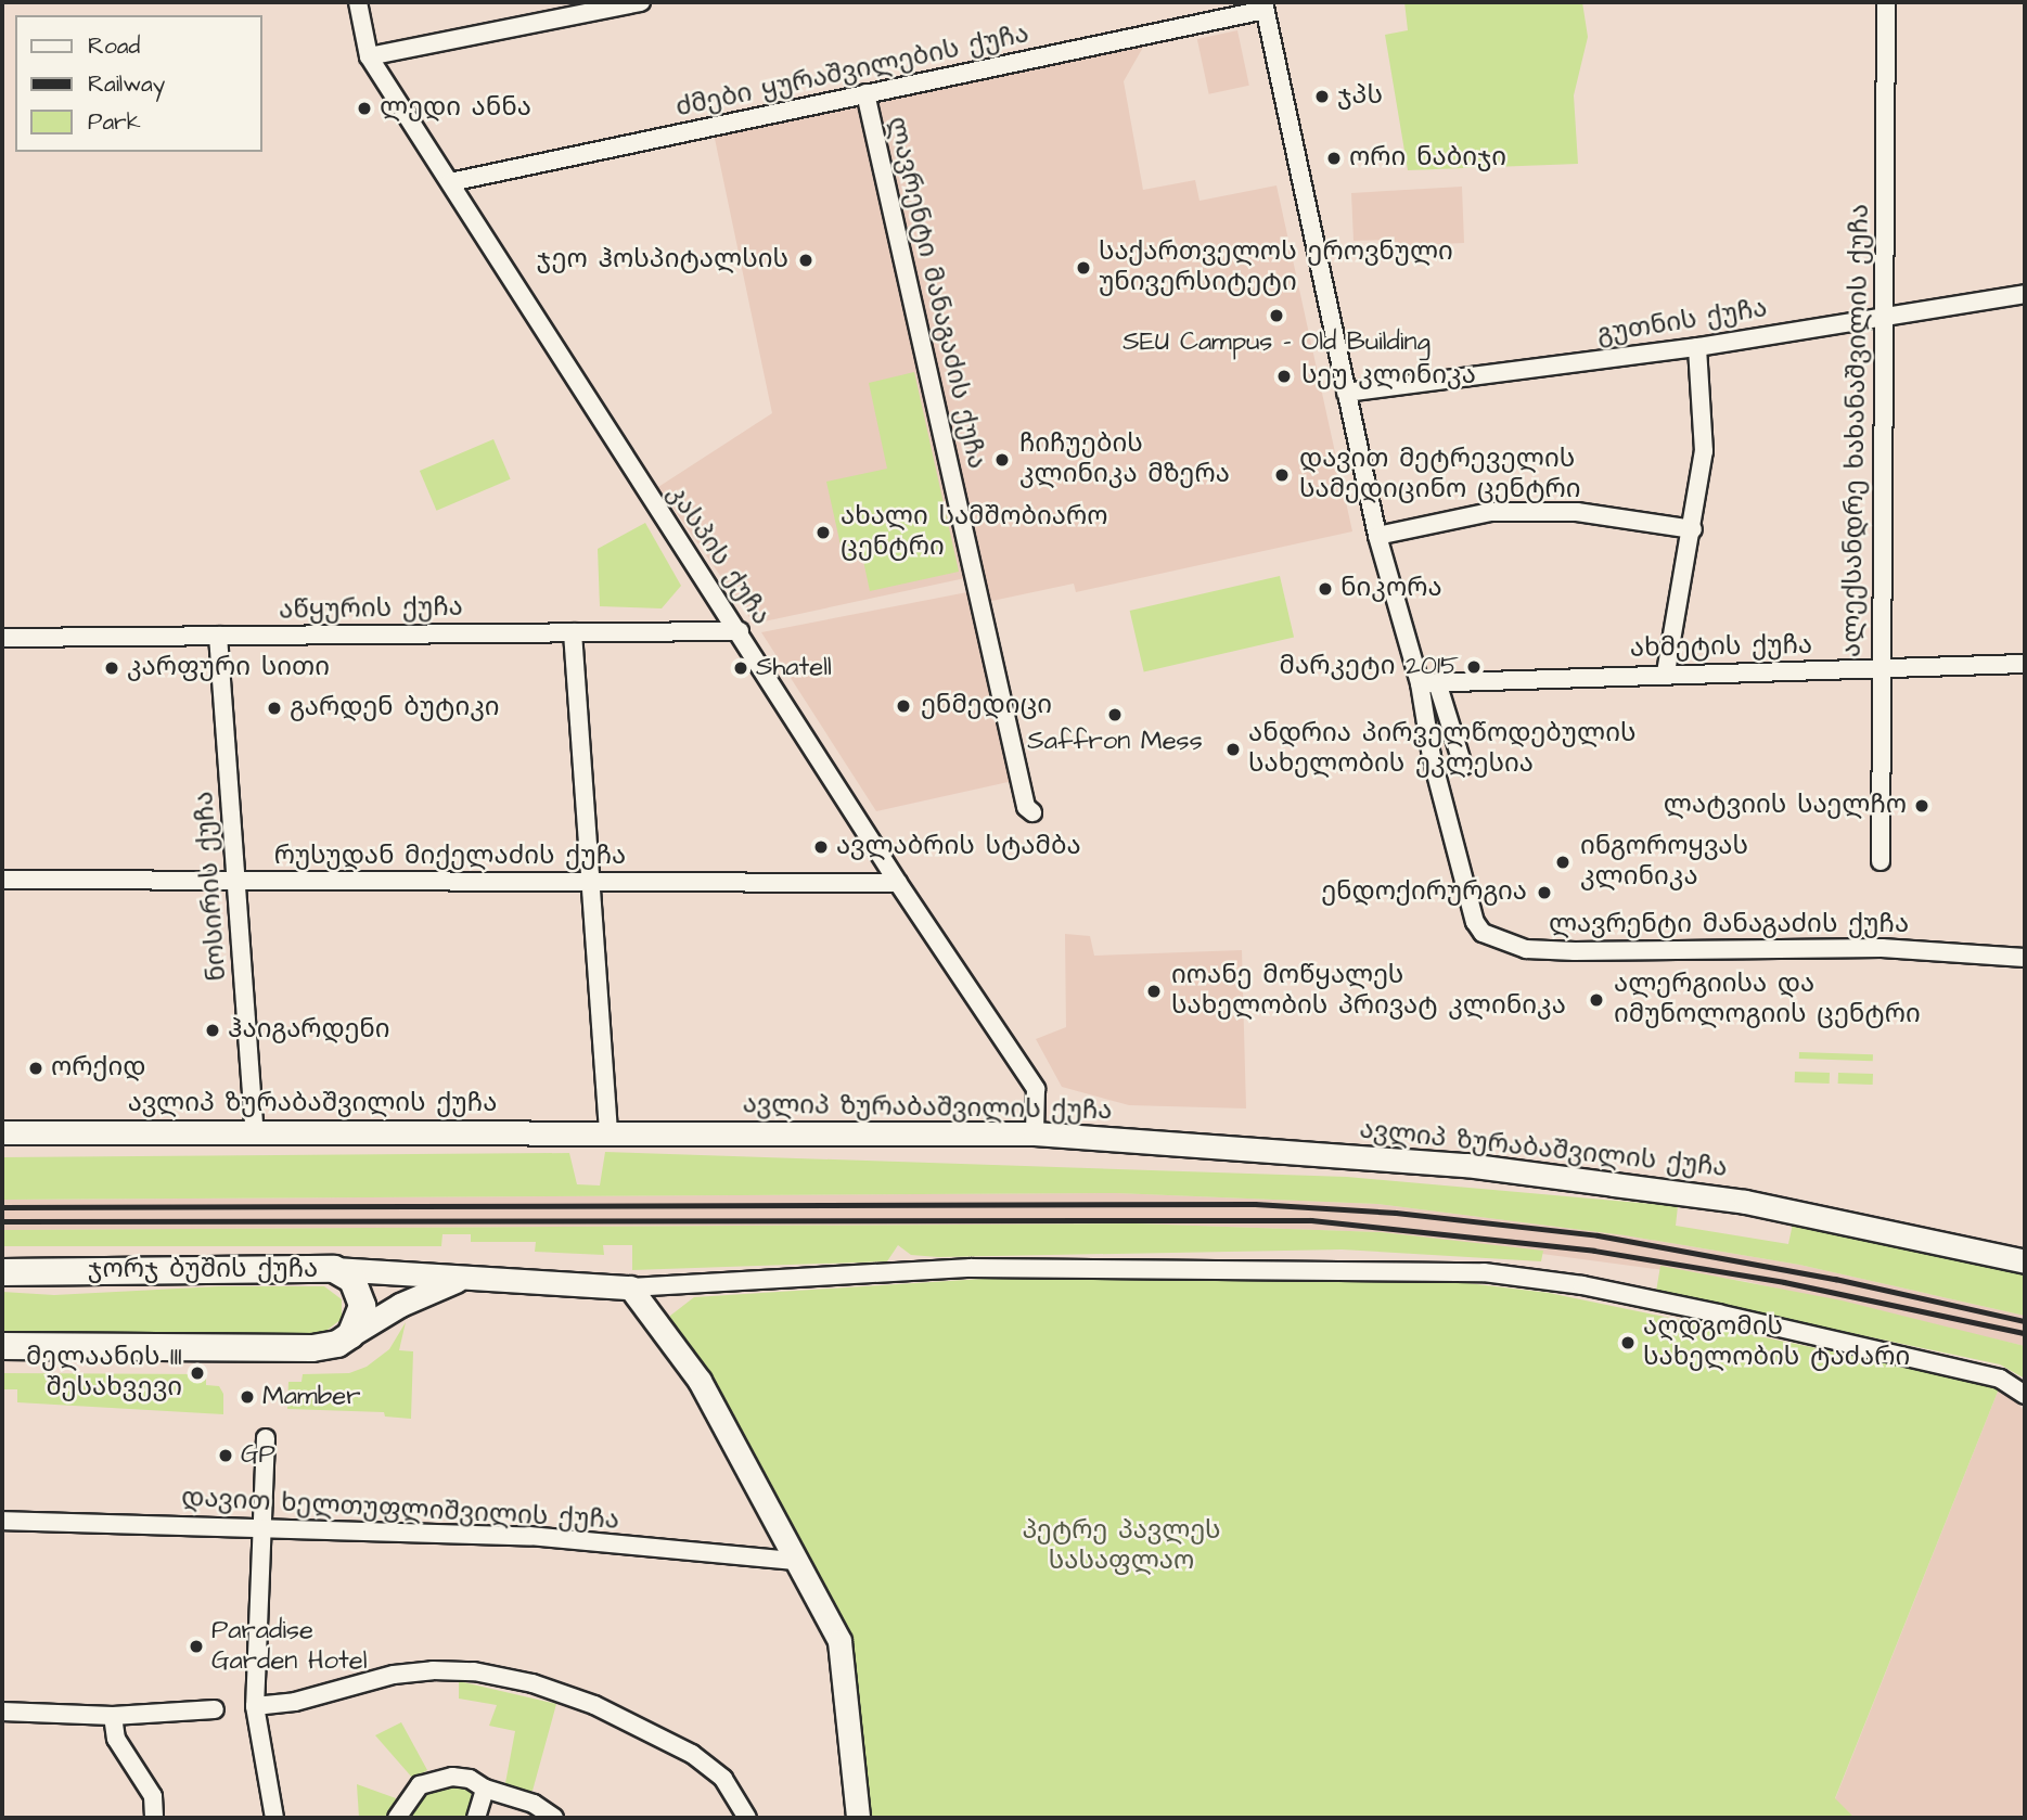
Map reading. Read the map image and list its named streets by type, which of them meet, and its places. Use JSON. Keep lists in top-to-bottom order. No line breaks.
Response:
{"streets":{"main road":["ჯორჯ ბუშის ქუჩა"],"street":["ძმები ყურაშვილების ქუჩა","ლავრენტი მანაგაძის ქუჩა","გუთნის ქუჩა","ალექსანდრე ხახანაშვილის ქუჩა","კასპის ქუჩა","აწყურის ქუჩა","ახმეტის ქუჩა","რუსუდან მიქელაძის ქუჩა","ნოსირის ქუჩა","ავლიპ ზურაბაშვილის ქუჩა","დავით ხელთუფლიშვილის ქუჩა"]},"crossings":[["ძმები ყურაშვილების ქუჩა","ლავრენტი მანაგაძის ქუჩა"],["ძმები ყურაშვილების ქუჩა","კასპის ქუჩა"],["ლავრენტი მანაგაძის ქუჩა","ახმეტის ქუჩა"],["გუთნის ქუჩა","ალექსანდრე ხახანაშვილის ქუჩა"],["ალექსანდრე ხახანაშვილის ქუჩა","ახმეტის ქუჩა"],["კასპის ქუჩა","აწყურის ქუჩა"],["კასპის ქუჩა","რუსუდან მიქელაძის ქუჩა"],["კასპის ქუჩა","ავლიპ ზურაბაშვილის ქუჩა"],["აწყურის ქუჩა","ნოსირის ქუჩა"],["რუსუდან მიქელაძის ქუჩა","ნოსირის ქუჩა"],["ნოსირის ქუჩა","ავლიპ ზურაბაშვილის ქუჩა"]],"parks":["პეტრე პავლეს სასაფლაო"],"places":["ჯპს","ლედი ანნა","ორი ნაბიჯი","ჯეო ჰოსპიტალსის","საქართველოს ეროვნული უნივერსიტეტი","SEU Campus - Old Building","სეუ კლინიკა","ჩიჩუების კლინიკა მზერა","დავით მეტრეველის სამედიცინო ცენტრი","ახალი სამშობიარო ცენტრი","ნიკორა","მარკეტი 2015","კარფური სითი","Shatell","ენმედიცი","გარდენ ბუტიკი","Saffron Mess","ანდრია პირველწოდებულის სახელობის ეკლესია","ლატვიის საელჩო","ავლაბრის სტამბა","ინგოროყვას კლინიკა","ენდოქირურგია","იოანე მოწყალეს სახელობის პრივატ კლინიკა","ალერგიისა და იმუნოლოგიის ცენტრი","ჰაიგარდენი","ორქიდ","აღდგომის სახელობის ტაძარი","მელაანის III შესახვევი","Mamber","GP","Paradise Garden Hotel"],"legend":["Road","Railway","Park"]}
